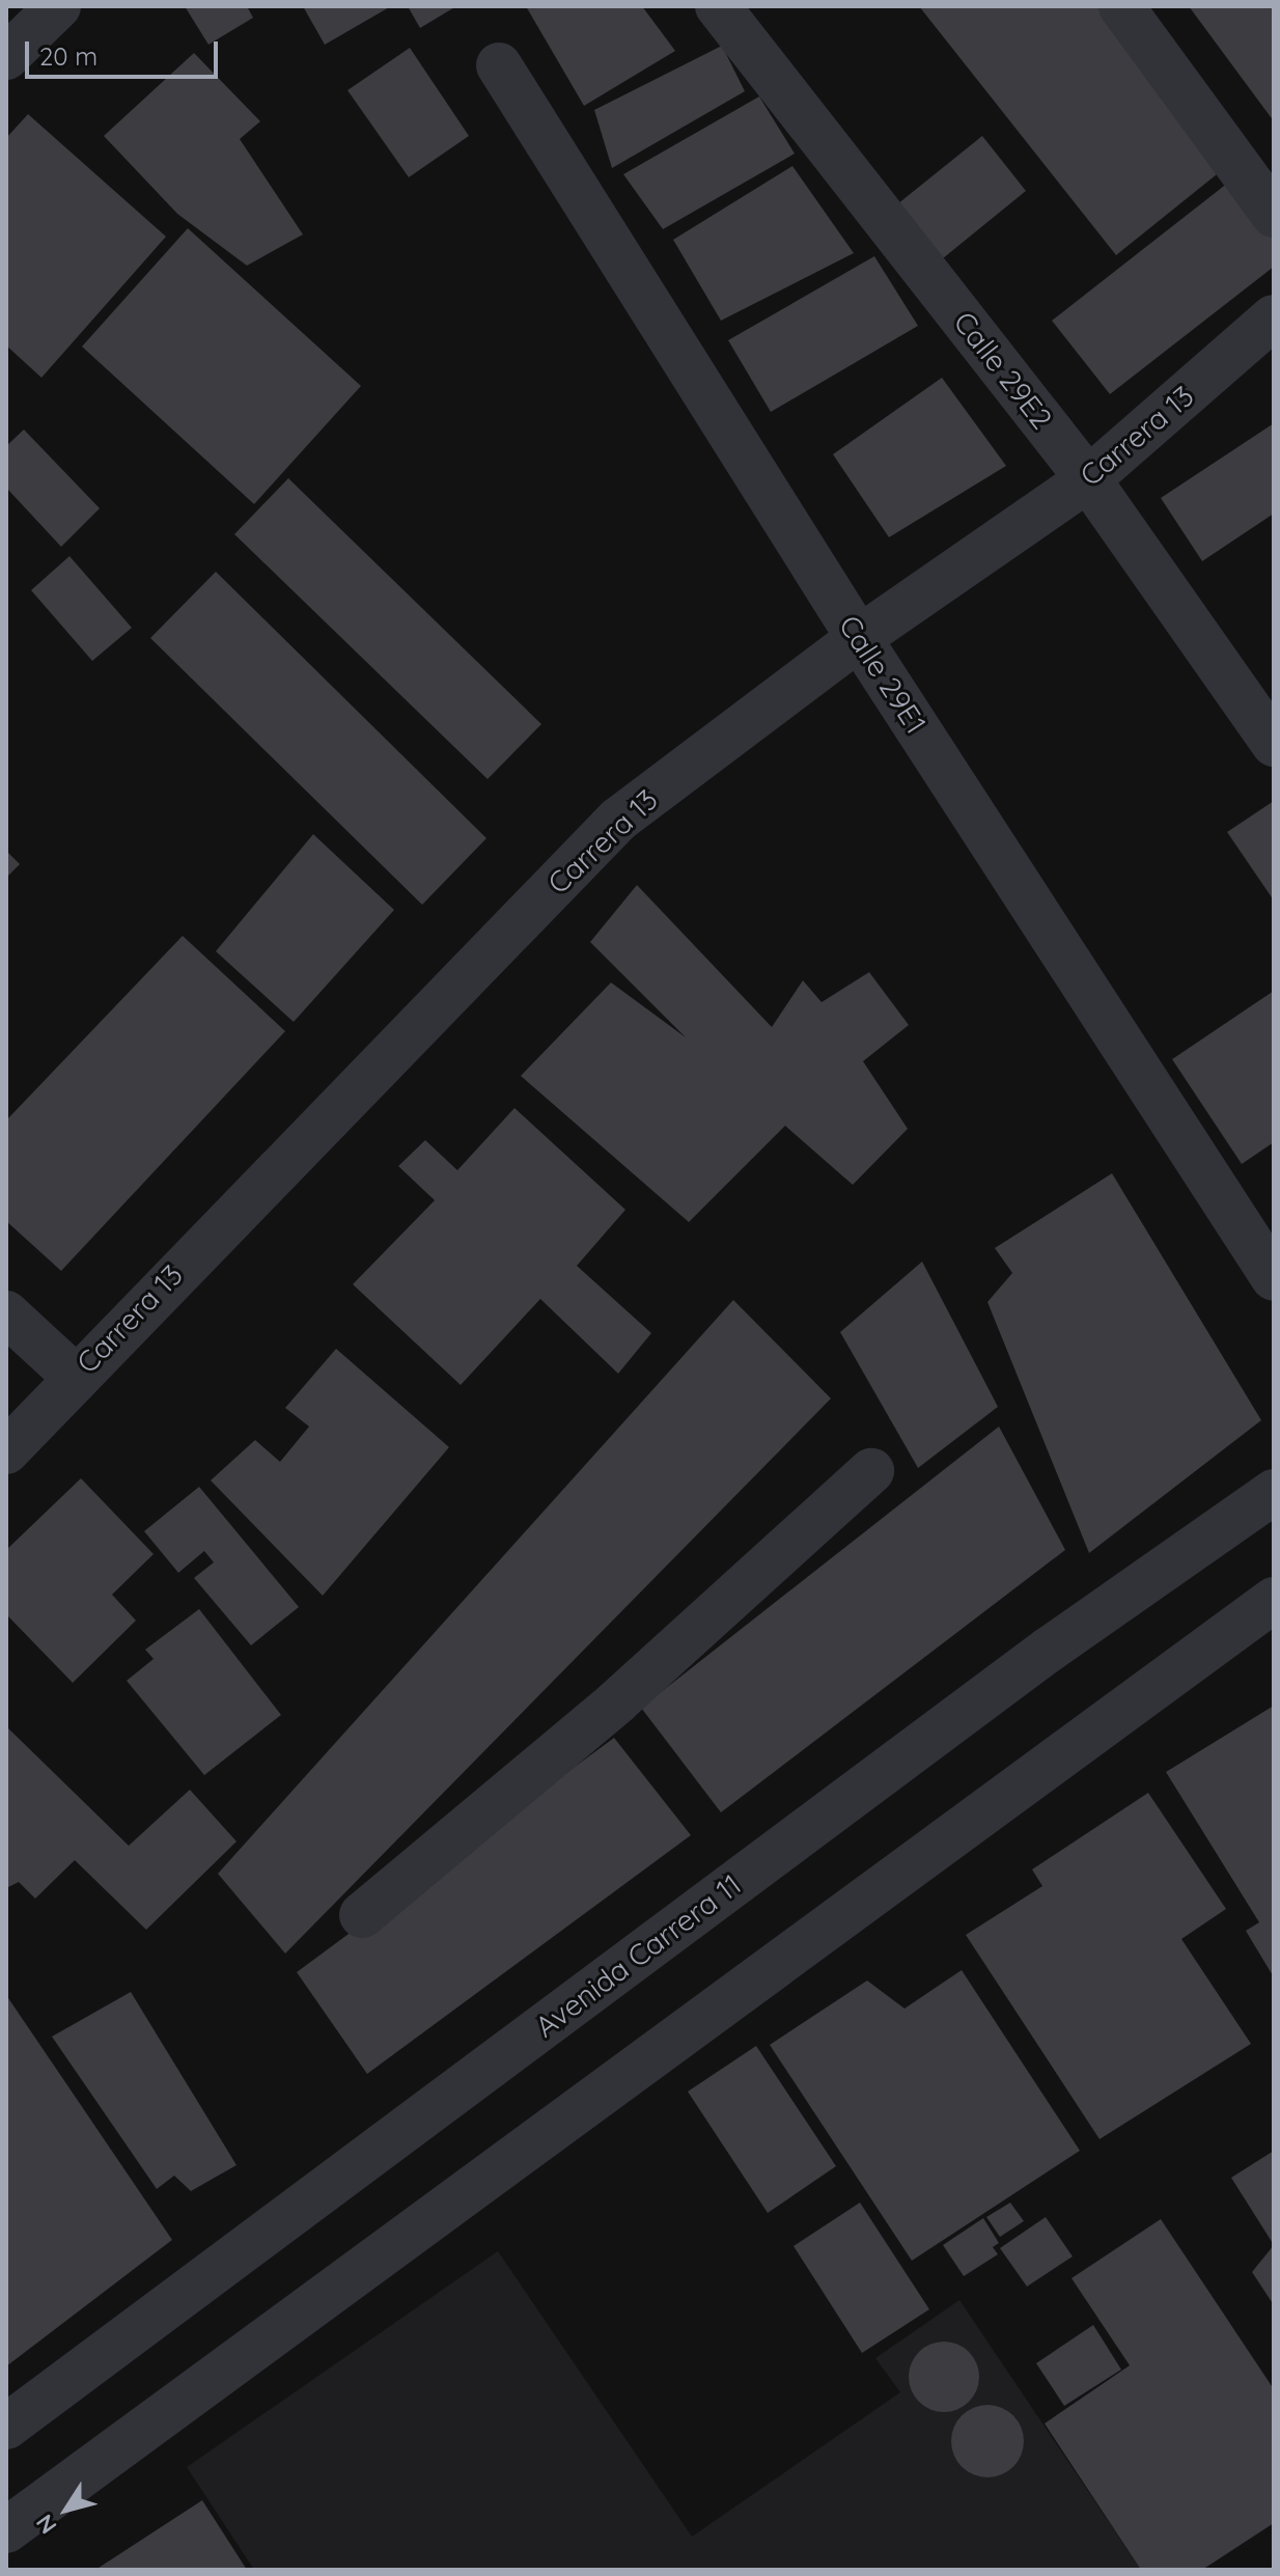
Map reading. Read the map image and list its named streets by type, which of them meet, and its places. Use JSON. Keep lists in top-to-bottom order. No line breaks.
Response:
{"streets":{"street":["Calle 29E2","Carrera 13","Calle 29E1","Avenida Carrera 11"]},"crossings":[["Calle 29E2","Carrera 13"],["Carrera 13","Calle 29E1"]],"scale_bar":"20 m","north":"bottom left"}
